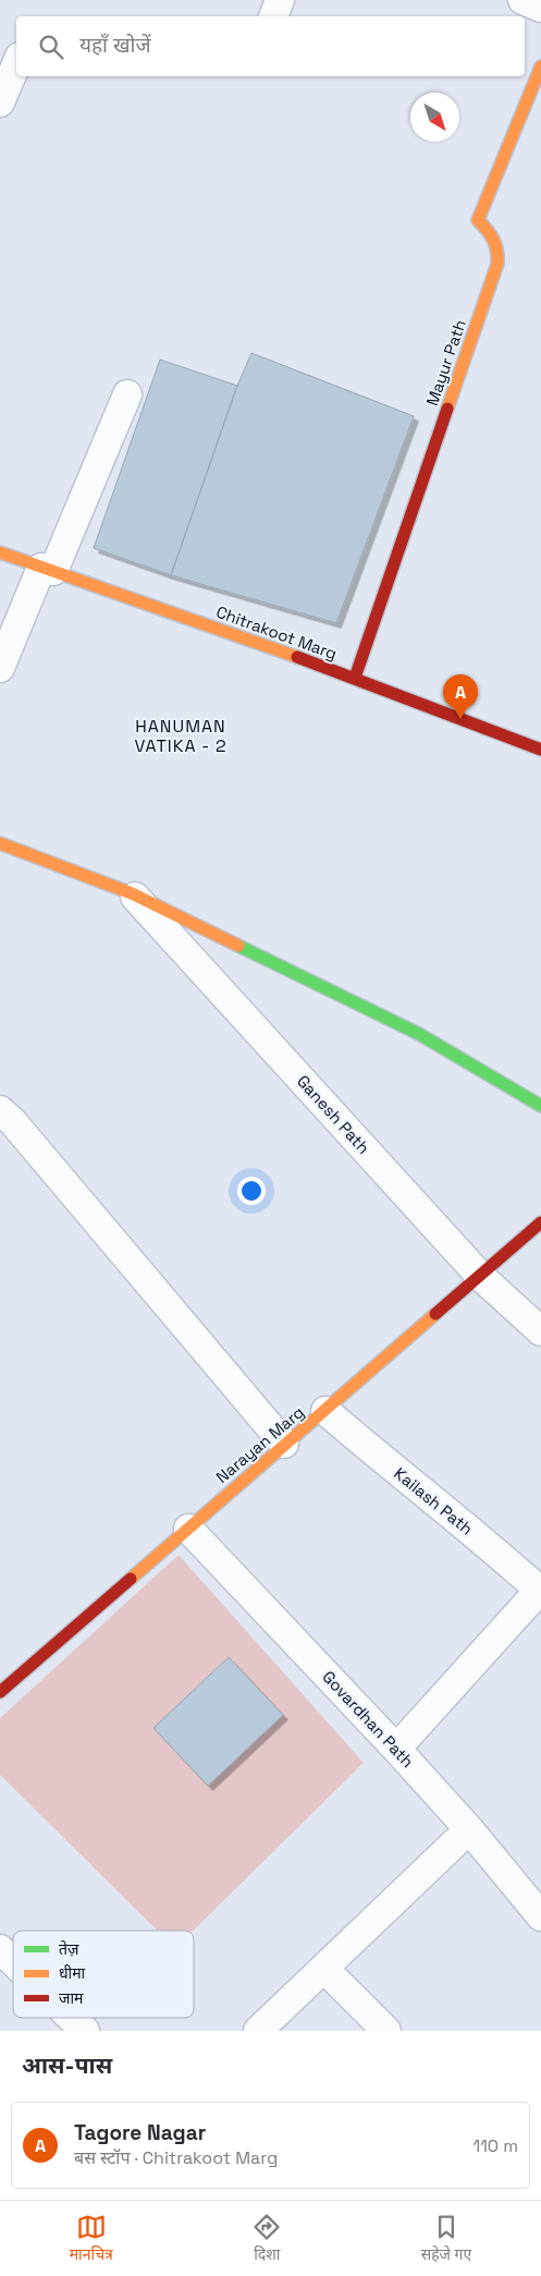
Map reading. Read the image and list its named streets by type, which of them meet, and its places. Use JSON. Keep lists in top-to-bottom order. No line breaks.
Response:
{"streets":{"street":["Mayur Path","Chitrakoot Marg","Ganesh Path","Narayan Marg","Kailash Path","Govardhan Path"]},"crossings":[["Mayur Path","Chitrakoot Marg"],["Ganesh Path","Narayan Marg"],["Narayan Marg","Kailash Path"],["Narayan Marg","Govardhan Path"]],"districts":["HANUMAN VATIKA - 2"],"legend":["तेज़","धीमा","जाम"],"north":"bottom right","page":{"search":"यहाँ खोजें","pins":"A","heading":"आस-पास","list":[{"mark":"A","name":"Tagore Nagar","note":"बस स्टॉप · Chitrakoot Marg","value":"110 m"}],"nav":["मानचित्र","दिशा","सहेजे गए"]}}
